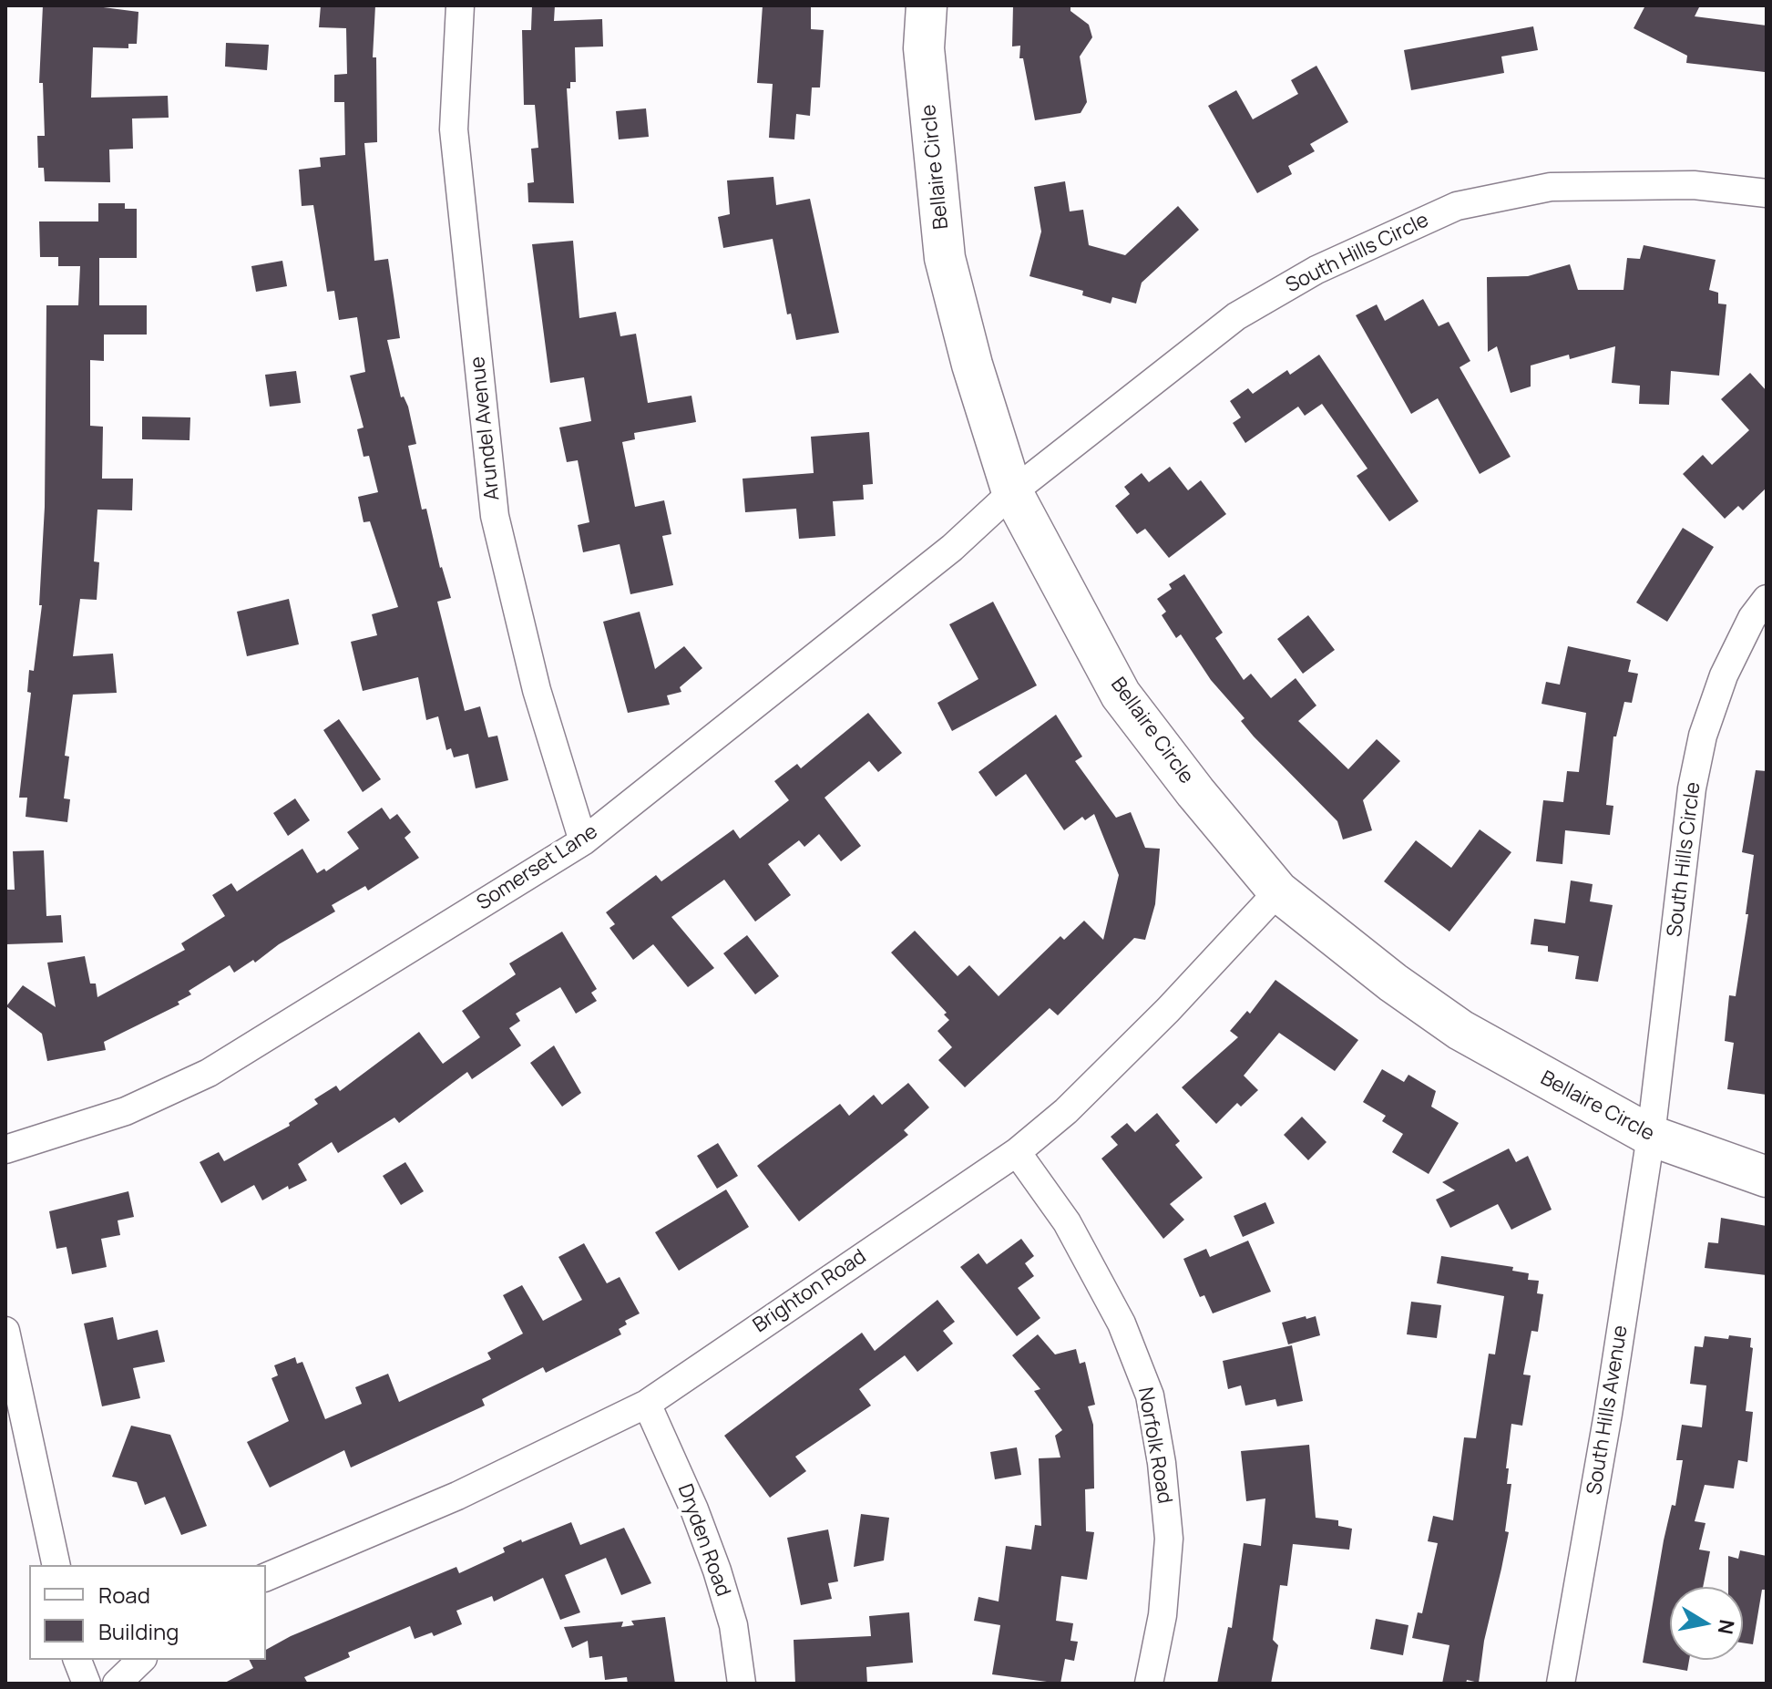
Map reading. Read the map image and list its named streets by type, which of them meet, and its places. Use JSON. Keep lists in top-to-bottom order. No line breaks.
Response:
{"streets":{"street":["Bellaire Circle","South Hills Circle","Arundel Avenue","Somerset Lane","Brighton Road","South Hills Avenue","Norfolk Road","Dryden Road"]},"crossings":[["Bellaire Circle","South Hills Circle"],["Bellaire Circle","Somerset Lane"],["Bellaire Circle","Brighton Road"],["Bellaire Circle","South Hills Avenue"],["South Hills Circle","Somerset Lane"],["South Hills Circle","South Hills Avenue"],["Arundel Avenue","Somerset Lane"],["Brighton Road","Norfolk Road"],["Brighton Road","Dryden Road"]],"legend":["Road","Building"],"north":"right"}
